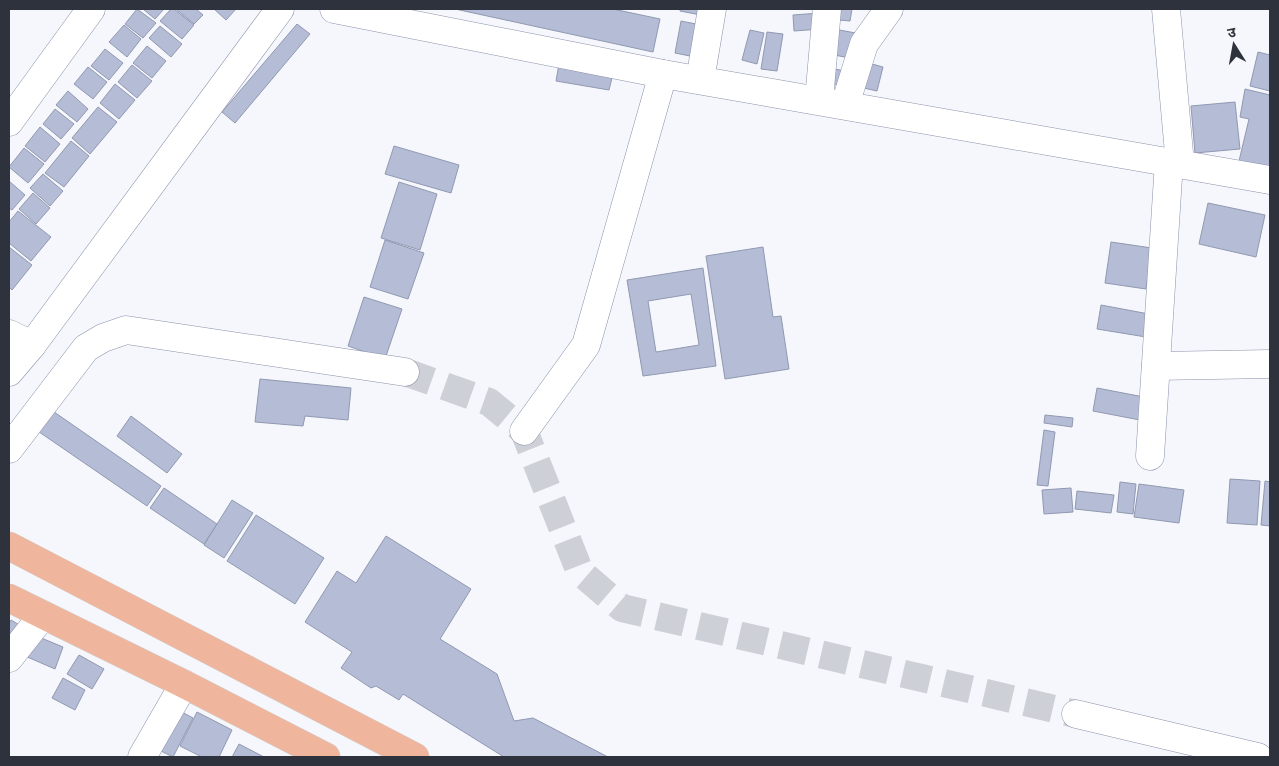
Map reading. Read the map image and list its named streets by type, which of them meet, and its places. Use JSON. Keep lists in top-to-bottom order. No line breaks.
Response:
{"north":"top"}
